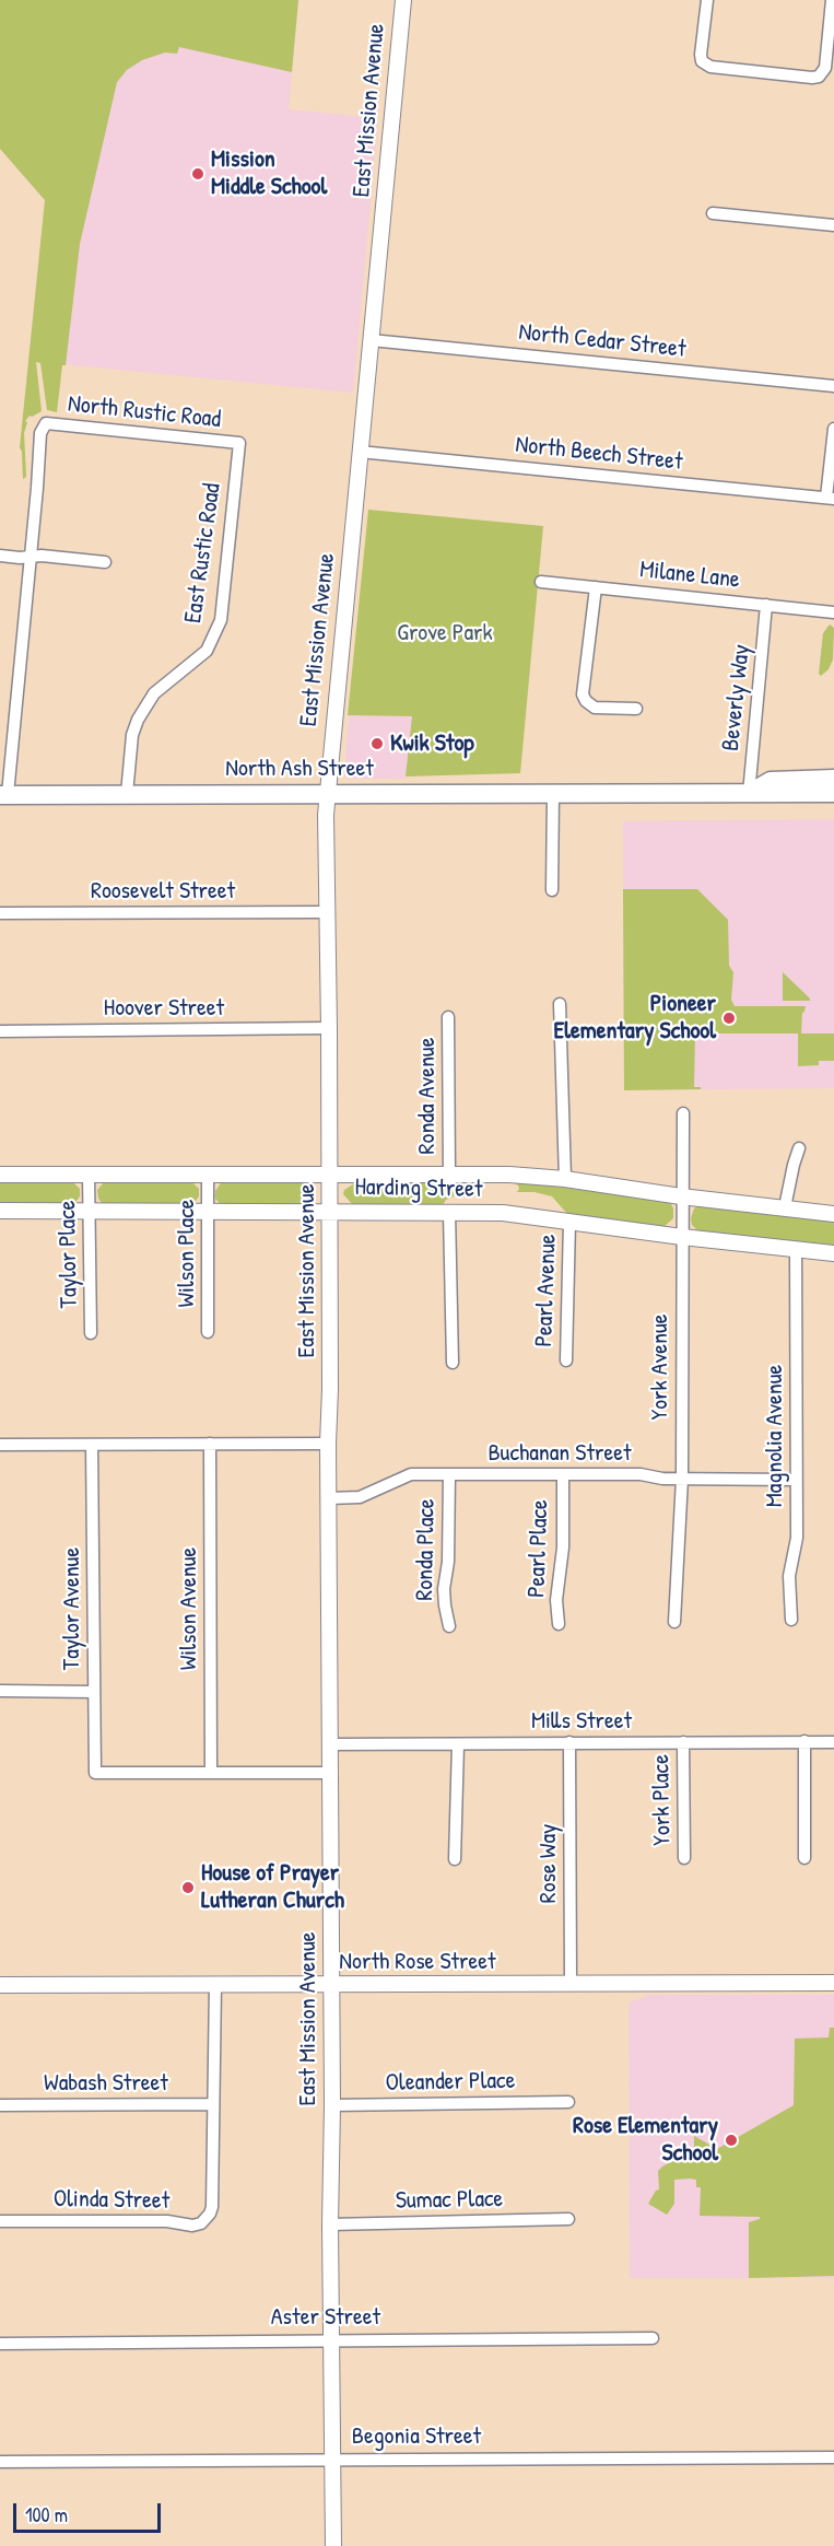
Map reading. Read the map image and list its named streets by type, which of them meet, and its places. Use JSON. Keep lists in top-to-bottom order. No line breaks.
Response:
{"streets":{"main road":["East Mission Avenue","North Ash Street","Harding Street","North Rose Street"],"street":["North Cedar Street","North Rustic Road","North Beech Street","East Rustic Road","Milane Lane","Beverly Way","Roosevelt Street","Hoover Street","Ronda Avenue","Wilson Place","Taylor Place","Pearl Avenue","York Avenue","Magnolia Avenue","Buchanan Street","Pearl Place","Ronda Place","Taylor Avenue","Wilson Avenue","Mills Street","York Place","Rose Way","Oleander Place","Wabash Street","Olinda Street","Sumac Place","Aster Street","Begonia Street"]},"crossings":[["East Mission Avenue","North Cedar Street"],["East Mission Avenue","North Beech Street"],["East Mission Avenue","North Ash Street"],["East Mission Avenue","Roosevelt Street"],["East Mission Avenue","Hoover Street"],["East Mission Avenue","Harding Street"],["East Mission Avenue","Buchanan Street"],["East Mission Avenue","Mills Street"],["East Mission Avenue","North Rose Street"],["East Mission Avenue","Oleander Place"],["East Mission Avenue","Sumac Place"],["East Mission Avenue","Aster Street"],["East Mission Avenue","Begonia Street"],["North Rustic Road","East Rustic Road"],["East Rustic Road","North Ash Street"],["Milane Lane","Beverly Way"],["Beverly Way","North Ash Street"],["Ronda Avenue","Harding Street"],["Harding Street","Wilson Place"],["Harding Street","Taylor Place"],["Harding Street","Pearl Avenue"],["Harding Street","York Avenue"],["Harding Street","Magnolia Avenue"],["York Avenue","Buchanan Street"],["Magnolia Avenue","Buchanan Street"],["Buchanan Street","Pearl Place"],["Buchanan Street","Ronda Place"],["Taylor Avenue","Wilson Avenue"],["Mills Street","York Place"],["Mills Street","Rose Way"],["Rose Way","North Rose Street"],["Wabash Street","Olinda Street"]],"parks":["Grove Park"],"places":["Mission Middle School","Kwik Stop","Pioneer Elementary School","House of Prayer Lutheran Church","Rose Elementary School"],"scale_bar":"100 m"}
